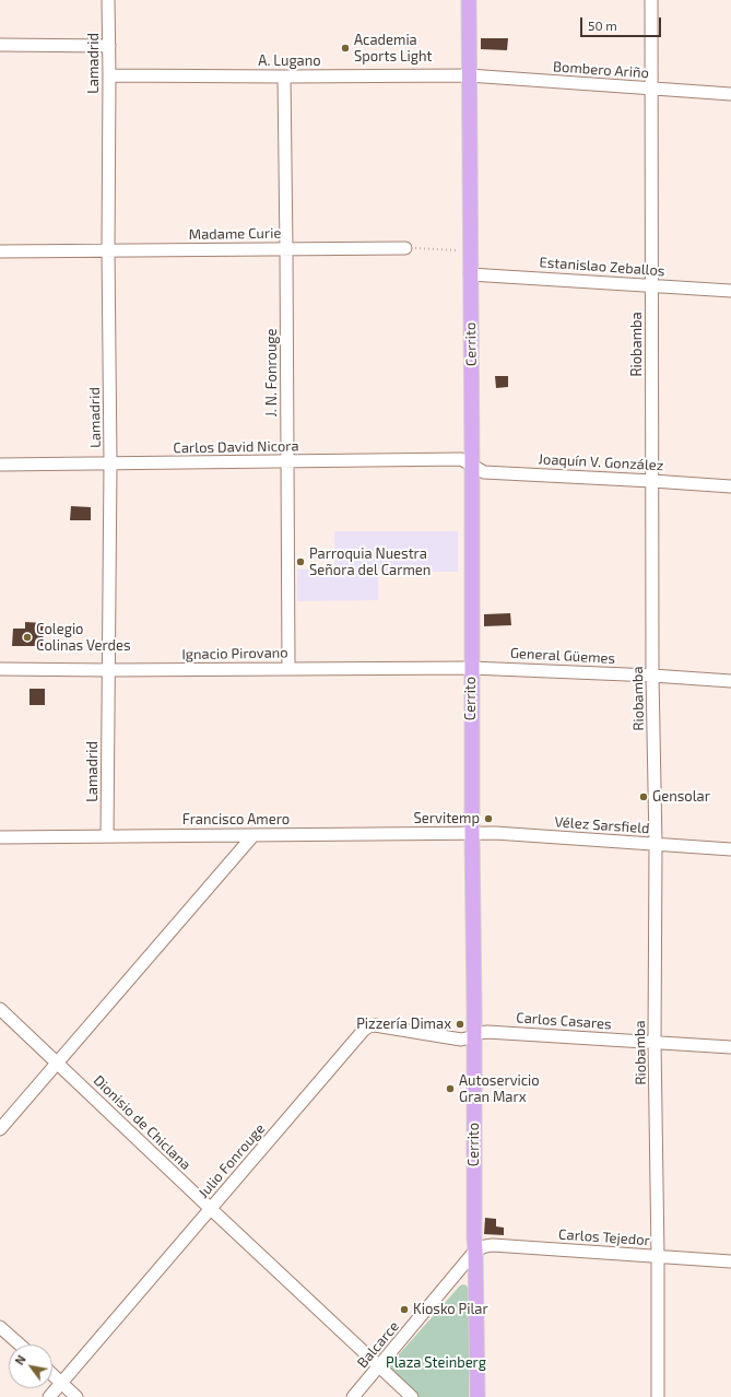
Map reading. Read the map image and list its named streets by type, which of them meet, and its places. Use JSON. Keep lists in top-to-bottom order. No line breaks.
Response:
{"streets":{"main road":["Cerrito"],"street":["A. Lugano","Lamadrid","Bombero Ariño","Madame Curie","Estanislao Zeballos","Riobamba","J. N. Fonrouge","Carlos David Nicora","Joaquín V. González","Ignacio Pirovano","General Güemes","Francisco Amero","Vélez Sarsfield","Carlos Casares","Dionisio de Chiclana","Julio Fonrouge","Carlos Tejedor","Balcarce"]},"crossings":[["A. Lugano","Lamadrid"],["A. Lugano","Bombero Ariño"],["A. Lugano","Cerrito"],["A. Lugano","J. N. Fonrouge"],["Lamadrid","Madame Curie"],["Lamadrid","Carlos David Nicora"],["Lamadrid","Ignacio Pirovano"],["Lamadrid","Francisco Amero"],["Bombero Ariño","Cerrito"],["Bombero Ariño","Riobamba"],["Madame Curie","J. N. Fonrouge"],["Estanislao Zeballos","Cerrito"],["Estanislao Zeballos","Riobamba"],["Cerrito","Carlos David Nicora"],["Cerrito","Joaquín V. González"],["Cerrito","Ignacio Pirovano"],["Cerrito","General Güemes"],["Cerrito","Francisco Amero"],["Cerrito","Vélez Sarsfield"],["Cerrito","Carlos Casares"],["Cerrito","Julio Fonrouge"],["Cerrito","Carlos Tejedor"],["Cerrito","Balcarce"],["Riobamba","Joaquín V. González"],["Riobamba","General Güemes"],["Riobamba","Vélez Sarsfield"],["Riobamba","Carlos Casares"],["Riobamba","Carlos Tejedor"],["J. N. Fonrouge","Carlos David Nicora"],["J. N. Fonrouge","Ignacio Pirovano"],["Carlos David Nicora","Joaquín V. González"],["Ignacio Pirovano","General Güemes"],["Francisco Amero","Vélez Sarsfield"],["Carlos Casares","Julio Fonrouge"],["Dionisio de Chiclana","Julio Fonrouge"],["Dionisio de Chiclana","Balcarce"],["Carlos Tejedor","Balcarce"]],"parks":["Plaza Steinberg"],"places":["Academia Sports Light","Parroquia Nuestra Señora del Carmen","Colegio Colinas Verdes","Gensolar","Servitemp","Pizzería Dimax","Autoservicio Gran Marx","Kiosko Pilar"],"scale_bar":"50 m","north":"top left"}
